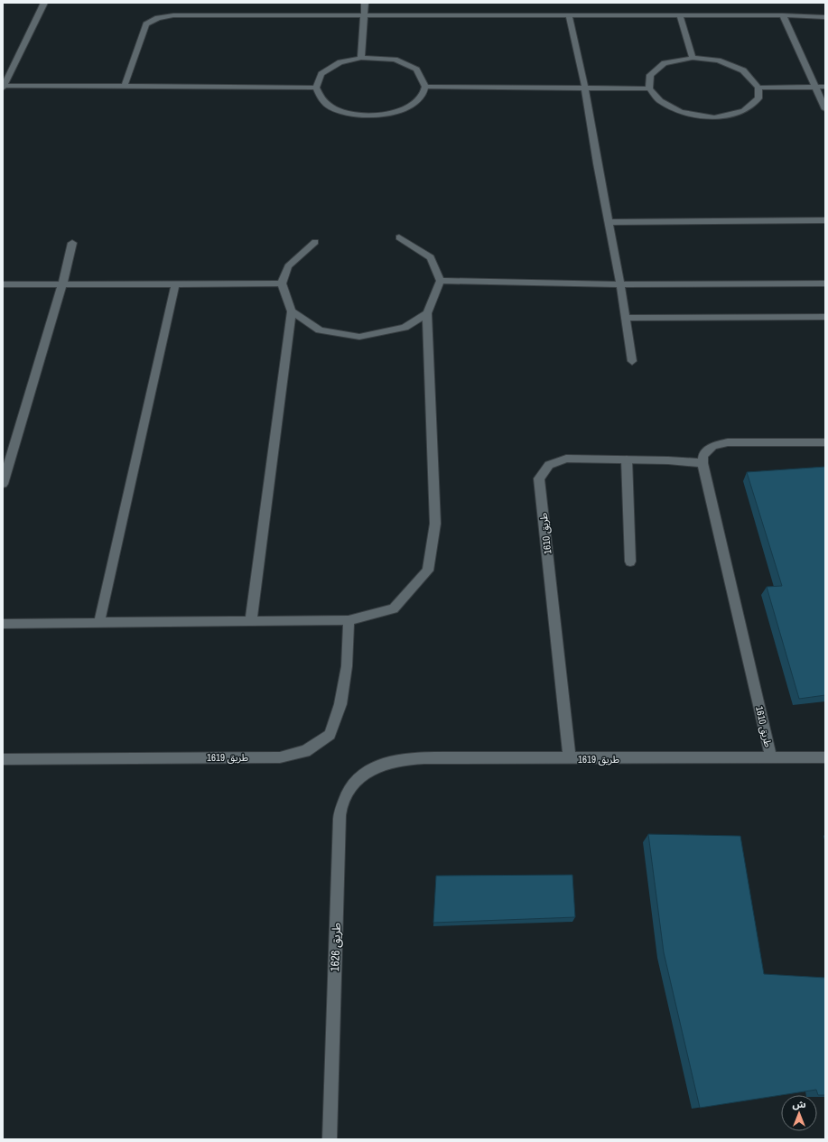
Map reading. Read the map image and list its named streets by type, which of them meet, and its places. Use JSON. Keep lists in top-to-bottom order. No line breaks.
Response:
{"streets":{"street":["طريق 1610","طريق 1619","طريق 1626"]},"crossings":[["طريق 1610","طريق 1619"],["طريق 1619","طريق 1626"]],"north":"top"}
